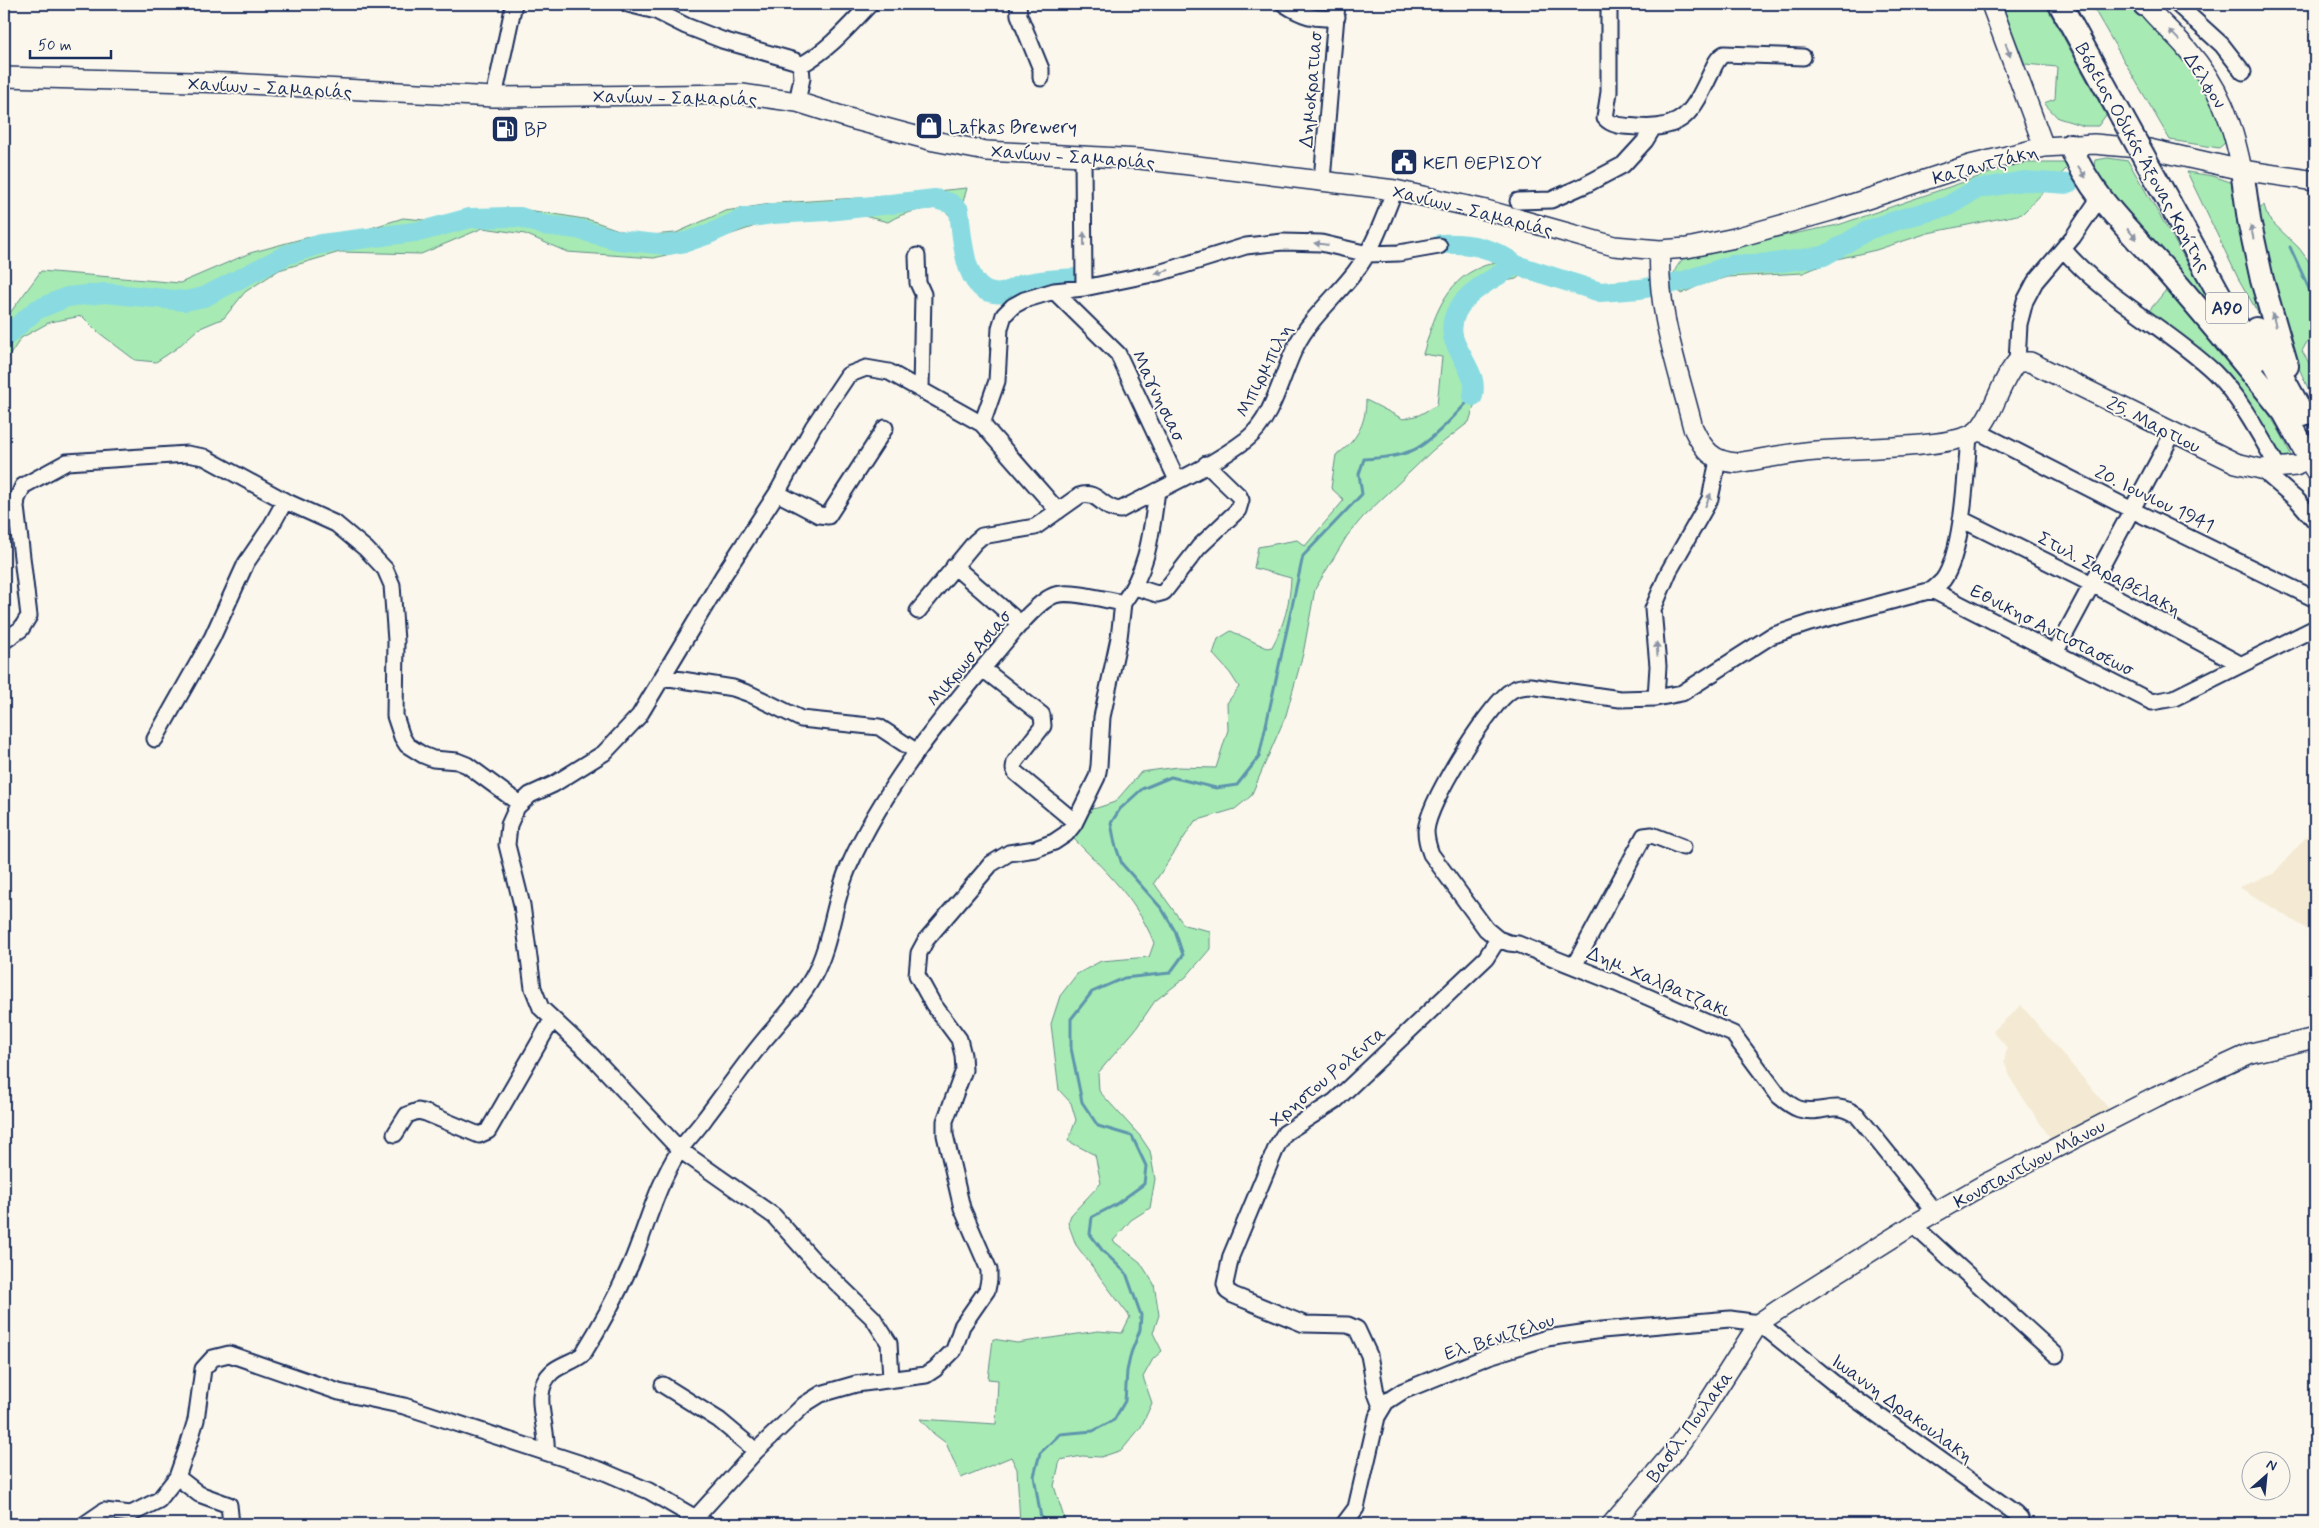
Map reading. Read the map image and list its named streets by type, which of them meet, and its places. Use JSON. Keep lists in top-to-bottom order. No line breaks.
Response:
{"streets":{"highway":["Βόρειος Οδικός Άξονας Κρήτης","Α90"],"main road":["Δελφον","Χανίων - Σαμαριάς","Καζαντζάκη","25. Μαρτιου","Κονσταντίνου Μάνου","Βασίλ. Πουλακα"],"street":["Δημοκρατιασ","Μπιρμπιλη","Μαγνησιασ","20. Ιουνιου 1941","Στυλ. Σαραβελακη","Εθνικησ Αντιστασεωσ","Μικρωσ Ασιασ","Δημ. Χαλβατζακι","Χρηστου Ρολεντα","Ελ. Βενιζελου","Ιωαννη Δρακουλακη"]},"crossings":[["Δελφον","Καζαντζάκη"],["Χανίων - Σαμαριάς","Δημοκρατιασ"],["Χανίων - Σαμαριάς","Καζαντζάκη"],["Χανίων - Σαμαριάς","Μπιρμπιλη"],["Βόρειος Οδικός Άξονας Κρήτης","25. Μαρτιου"],["Μπιρμπιλη","Μαγνησιασ"],["Στυλ. Σαραβελακη","Εθνικησ Αντιστασεωσ"],["Δημ. Χαλβατζακι","Χρηστου Ρολεντα"],["Δημ. Χαλβατζακι","Κονσταντίνου Μάνου"],["Χρηστου Ρολεντα","Ελ. Βενιζελου"],["Κονσταντίνου Μάνου","Ελ. Βενιζελου"],["Κονσταντίνου Μάνου","Ιωαννη Δρακουλακη"],["Κονσταντίνου Μάνου","Βασίλ. Πουλακα"],["Ελ. Βενιζελου","Ιωαννη Δρακουλακη"],["Ελ. Βενιζελου","Βασίλ. Πουλακα"],["Ιωαννη Δρακουλακη","Βασίλ. Πουλακα"]],"one_way":["Δελφον"],"places":{"shop":["Lafkas Brewery"],"fuel station":["BP"],"public building":["ΚΕΠ ΘΕΡΙΣΟΥ"]},"scale_bar":"50 m","north":"top right"}
